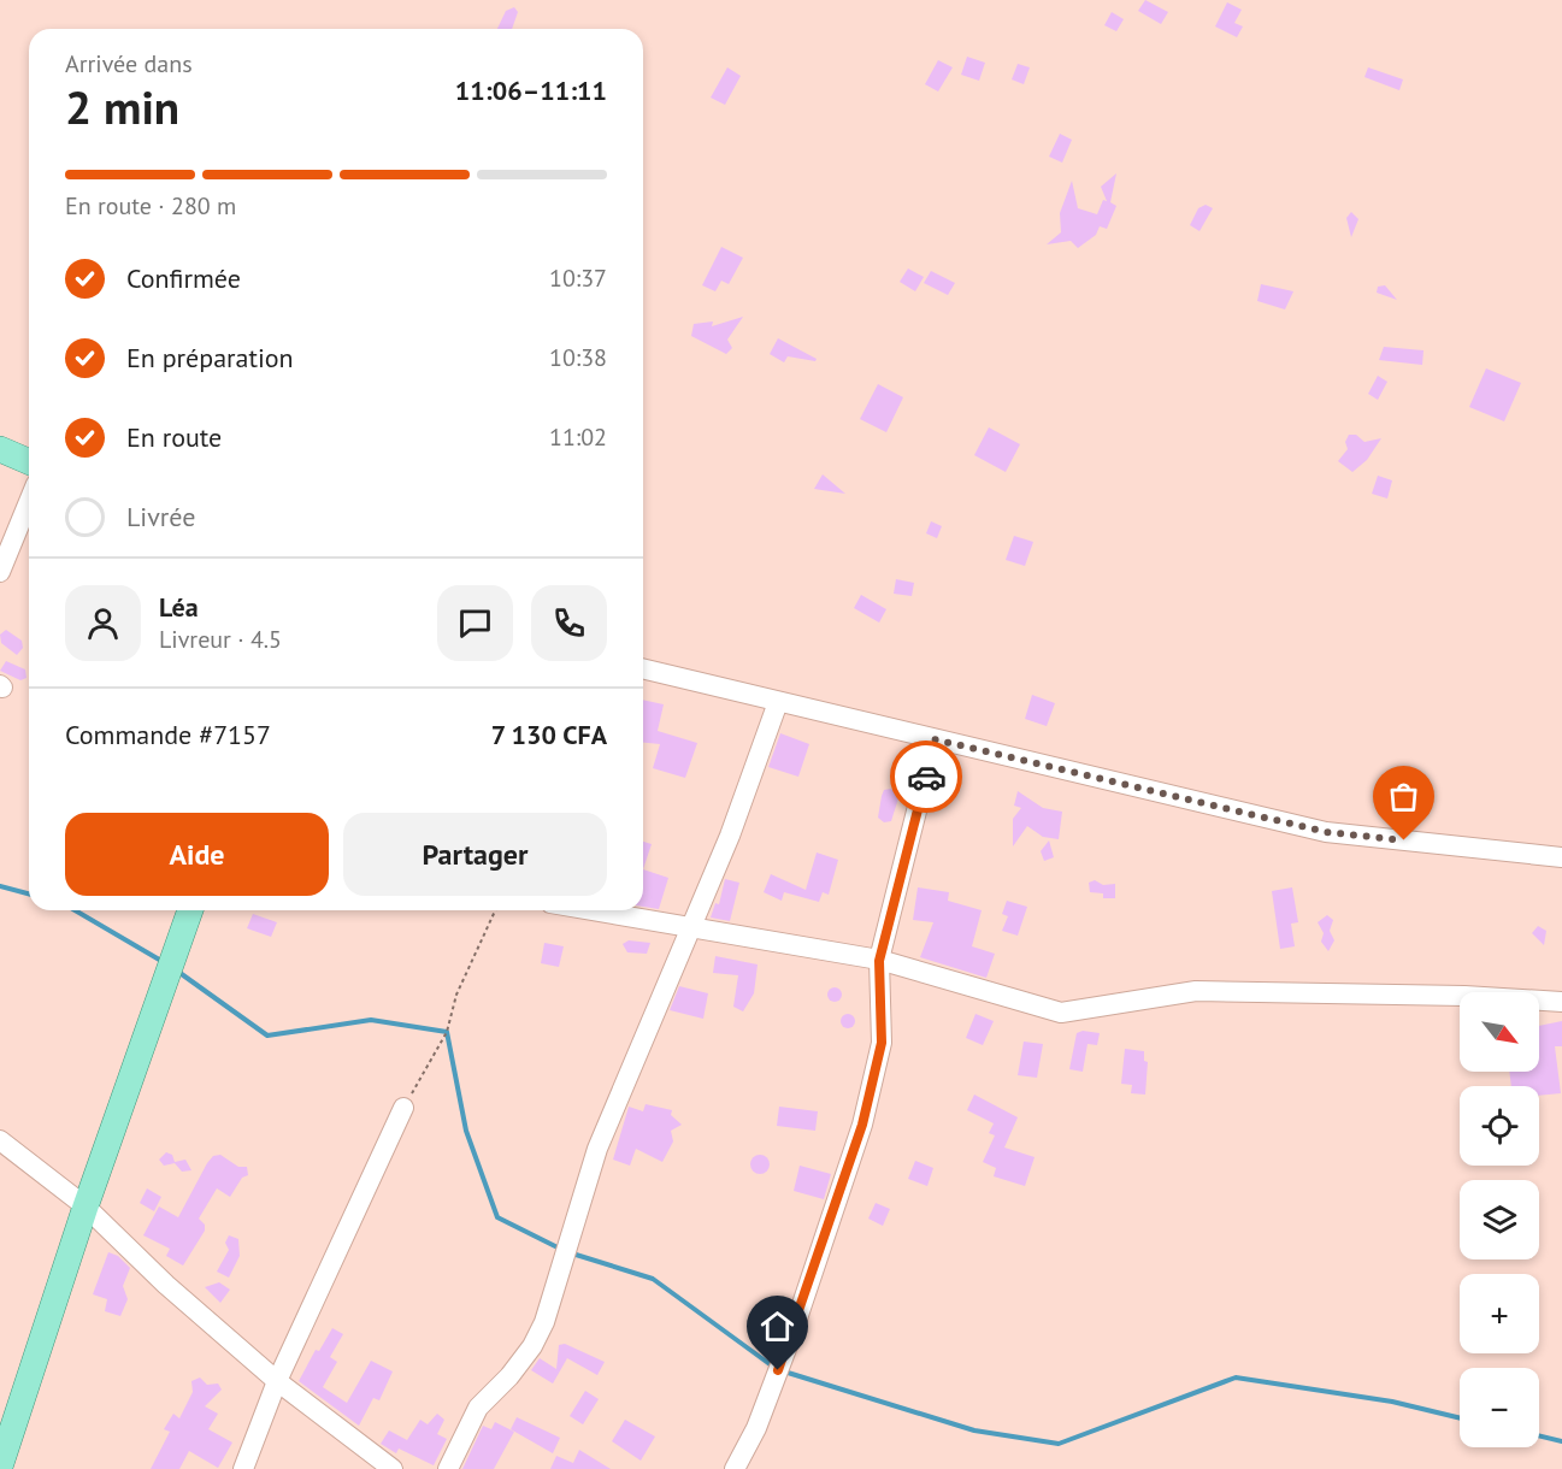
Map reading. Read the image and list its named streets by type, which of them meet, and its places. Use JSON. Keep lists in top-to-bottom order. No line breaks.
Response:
{"north":"bottom right","page":{"heading":["2 min","Arrivée dans","11:06–11:11"],"panel":["Léa","Livreur · 4.5","Commande #7157","7 130 CFA"],"bar":"En route · 280 m","list":[["Confirmée","10:37"],["En préparation","10:38"],["En route","11:02"],"Livrée"],"buttons":["Aide","Partager"],"map_buttons":["+","−"]}}
